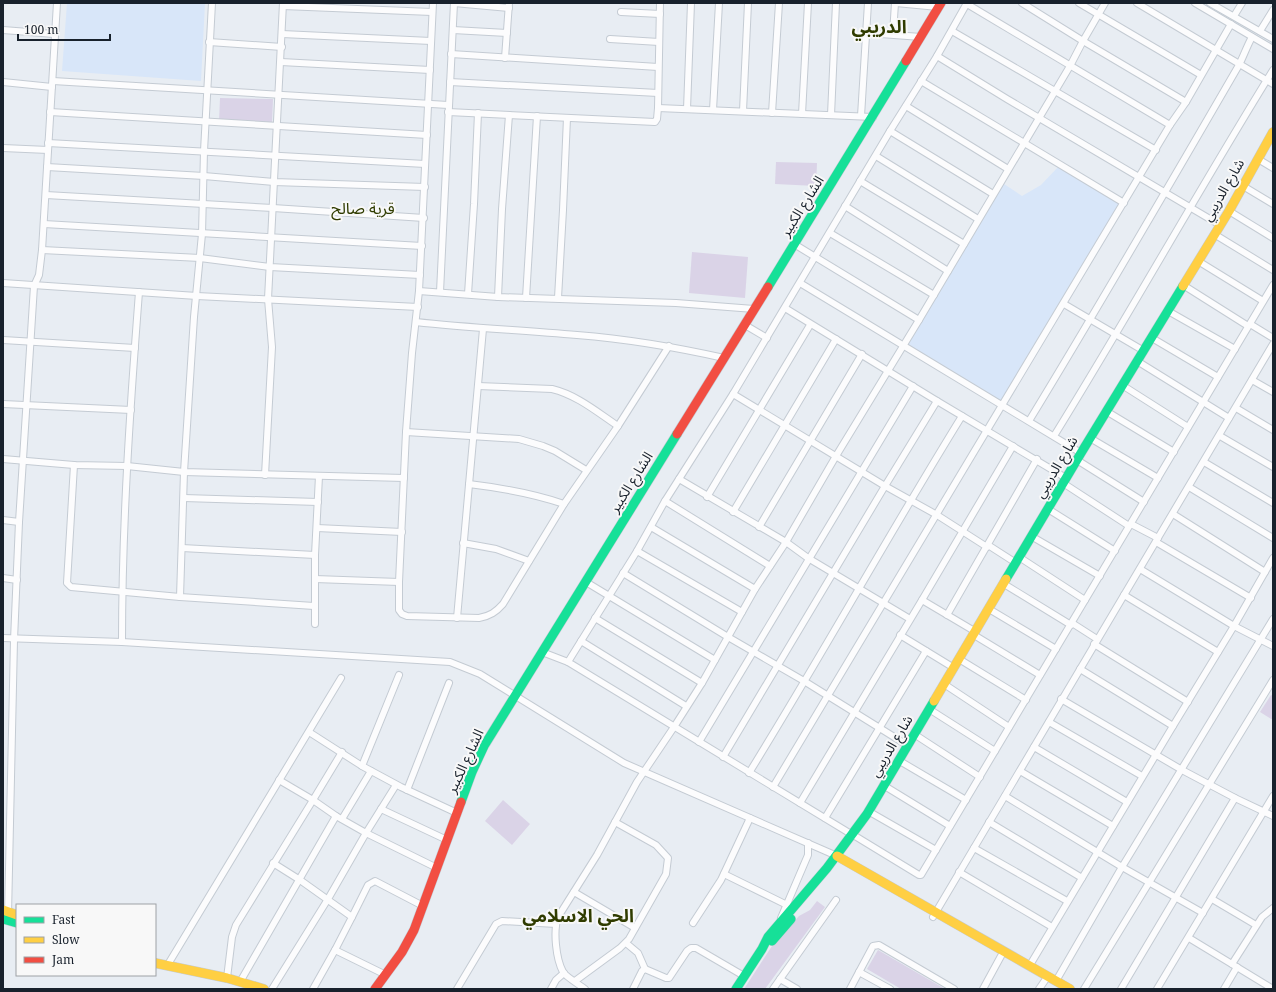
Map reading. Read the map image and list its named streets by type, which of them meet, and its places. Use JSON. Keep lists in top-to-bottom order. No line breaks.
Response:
{"streets":{"street":["شارع الدريبي","الشارع الكبير"]},"districts":["الدريبي","قرية صالح","الحي الاسلامي"],"legend":["Fast","Slow","Jam"],"scale_bar":"100 m"}
